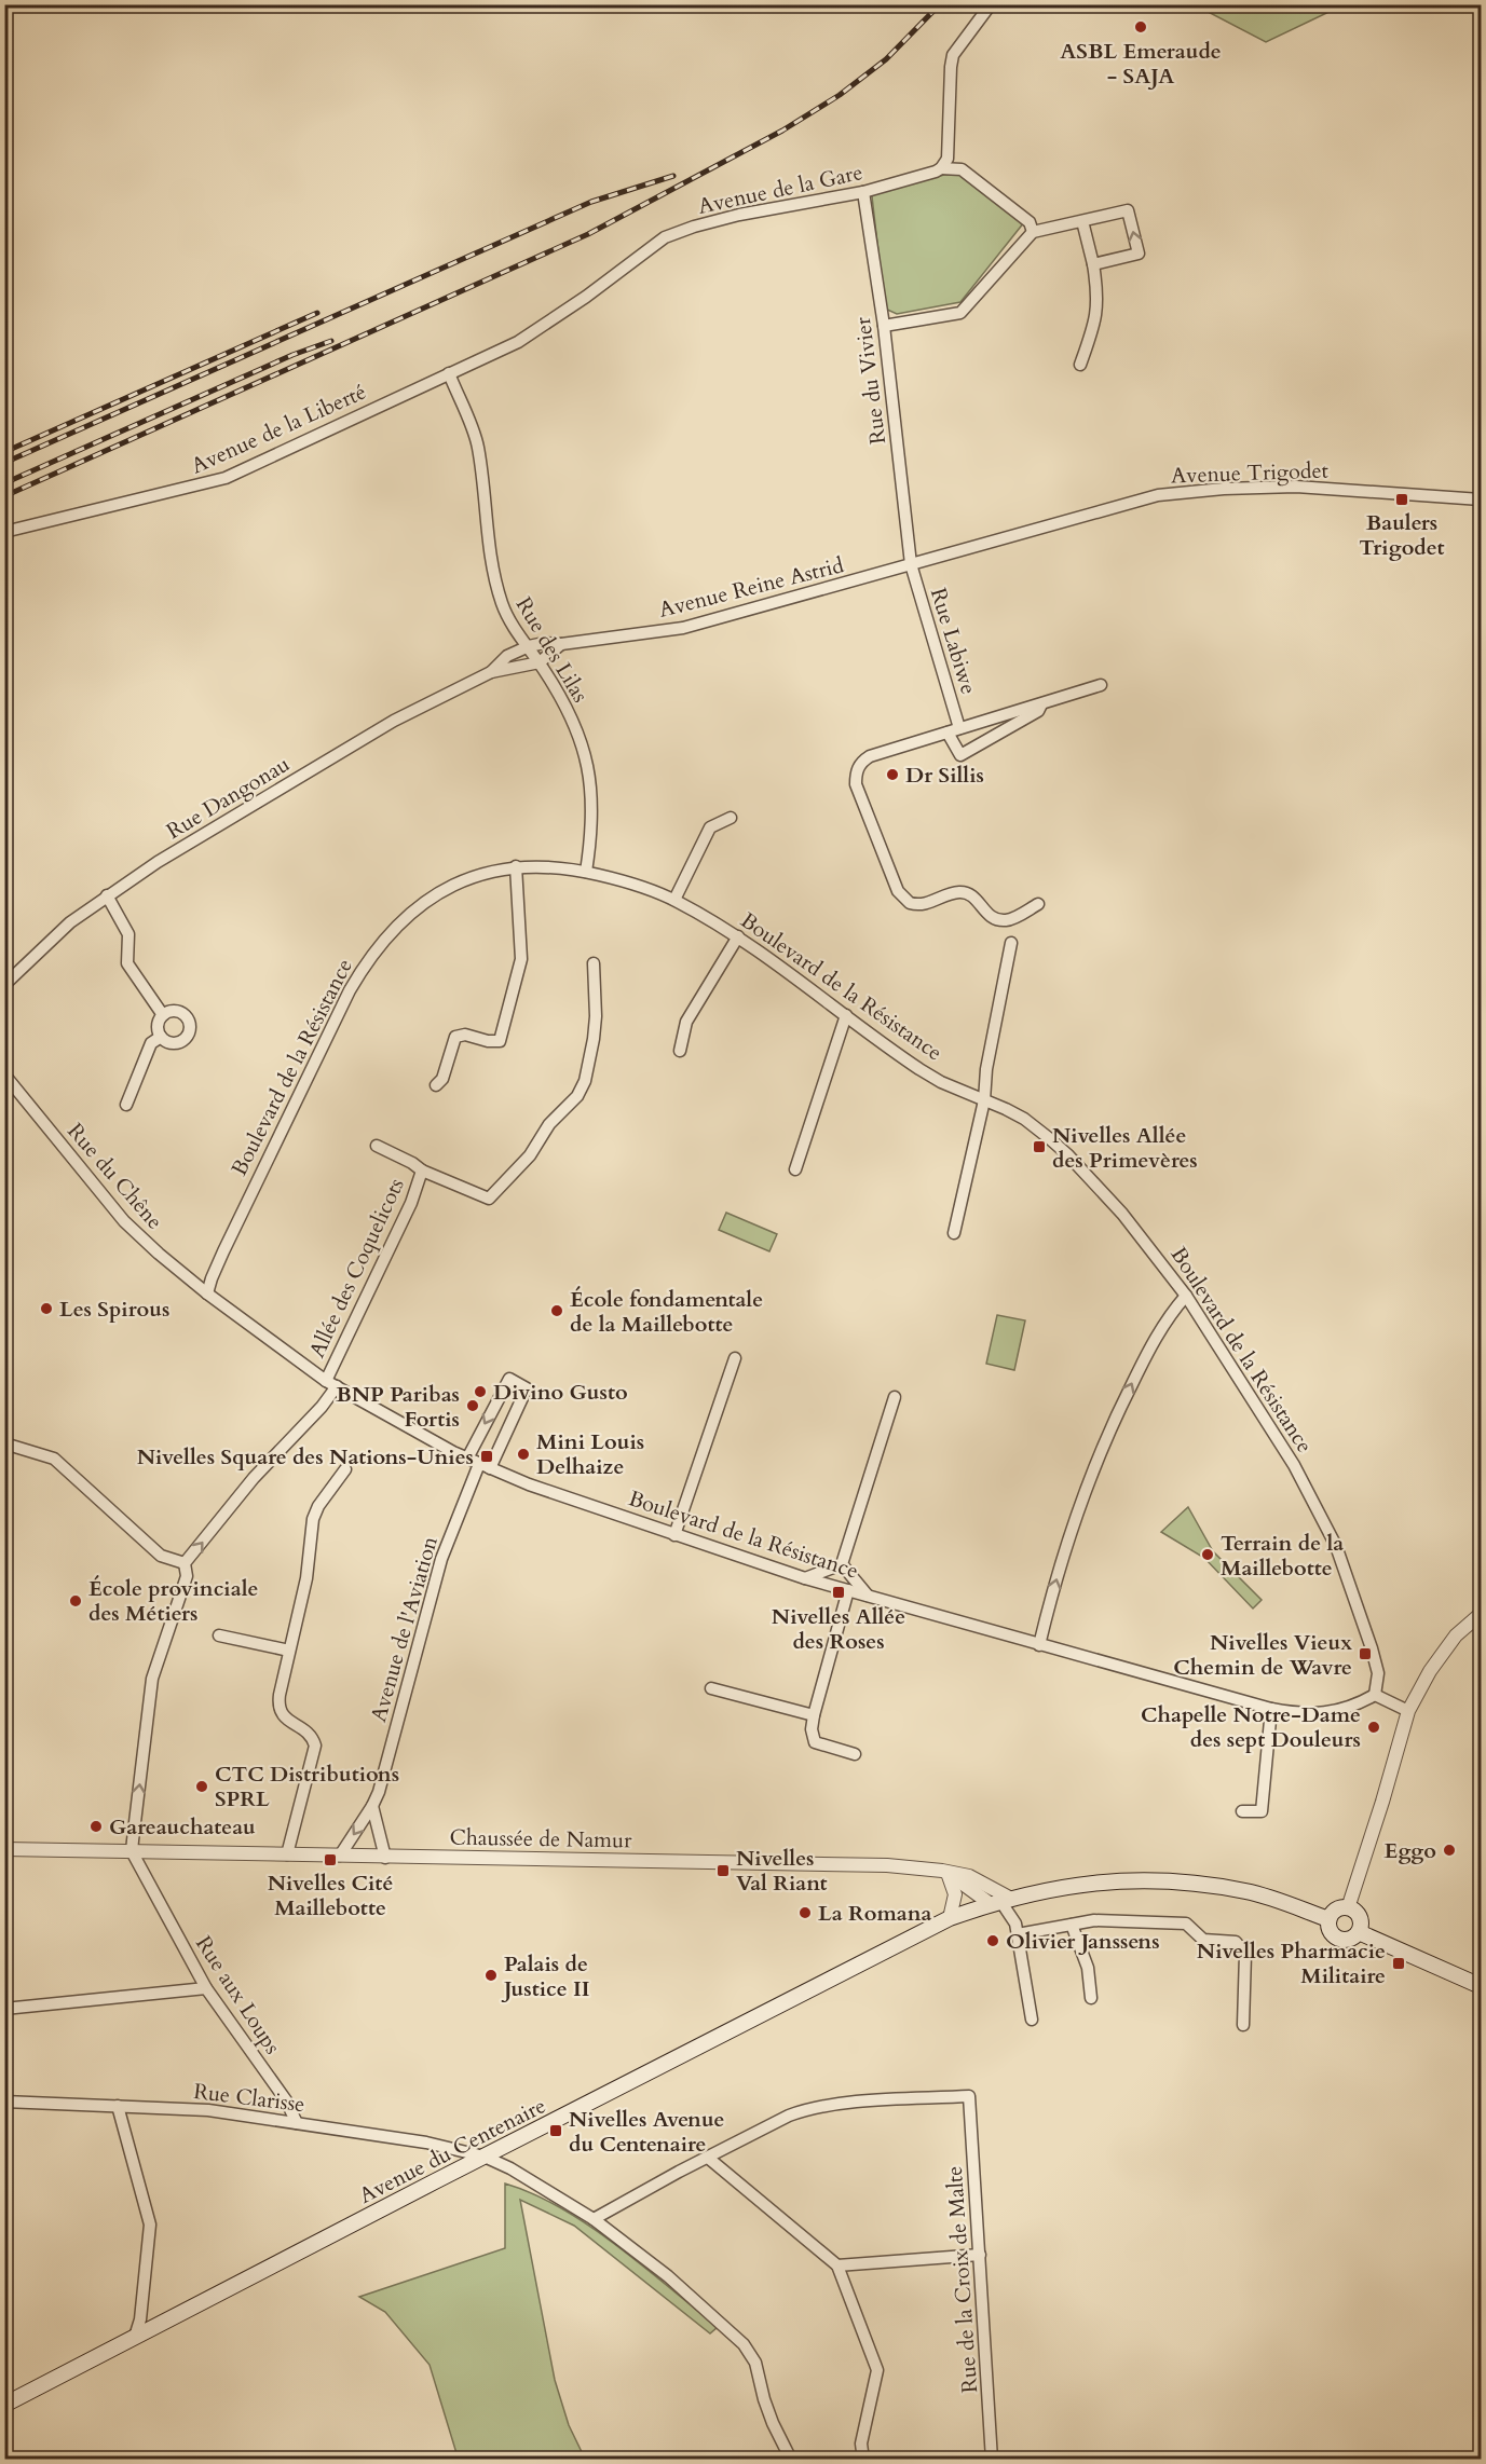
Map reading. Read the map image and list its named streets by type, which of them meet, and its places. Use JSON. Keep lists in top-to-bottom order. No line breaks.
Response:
{"streets":{"main road":["Avenue du Centenaire"],"street":["Avenue de la Gare","Rue du Vivier","Avenue de la Liberté","Avenue Trigodet","Avenue Reine Astrid","Rue Labiwe","Rue des Lilas","Rue Dangonau","Boulevard de la Résistance","Rue du Chêne","Allée des Coquelicots","Avenue de l'Aviation","Chaussée de Namur","Rue aux Loups","Rue Clarisse","Rue de la Croix de Malte"]},"crossings":[["Avenue de la Gare","Rue du Vivier"],["Avenue de la Gare","Avenue de la Liberté"],["Avenue de la Gare","Rue des Lilas"],["Rue du Vivier","Avenue Trigodet"],["Rue du Vivier","Avenue Reine Astrid"],["Rue du Vivier","Rue Labiwe"],["Avenue de la Liberté","Rue des Lilas"],["Avenue Trigodet","Avenue Reine Astrid"],["Avenue Trigodet","Rue Labiwe"],["Avenue Reine Astrid","Rue Labiwe"],["Avenue Reine Astrid","Rue des Lilas"],["Avenue Reine Astrid","Rue Dangonau"],["Rue des Lilas","Rue Dangonau"],["Rue des Lilas","Boulevard de la Résistance"],["Boulevard de la Résistance","Rue du Chêne"],["Boulevard de la Résistance","Allée des Coquelicots"],["Boulevard de la Résistance","Avenue de l'Aviation"],["Avenue de l'Aviation","Chaussée de Namur"],["Chaussée de Namur","Rue aux Loups"],["Chaussée de Namur","Avenue du Centenaire"],["Rue aux Loups","Rue Clarisse"],["Rue Clarisse","Avenue du Centenaire"]],"places":{"other":["ASBL Emeraude - SAJA","Dr Sillis","Les Spirous","École fondamentale de la Maillebotte","Divino Gusto","BNP Paribas Fortis","Mini Louis Delhaize","Terrain de la Maillebotte","École provinciale des Métiers","Chapelle Notre-Dame des sept Douleurs","CTC Distributions SPRL","Gareauchateau","Eggo","La Romana","Olivier Janssens","Palais de Justice II"],"transit":["Baulers Trigodet","Nivelles Allée des Primevères","Nivelles Square des Nations-Unies","Nivelles Allée des Roses","Nivelles Vieux Chemin de Wavre","Nivelles Cité Maillebotte","Nivelles Val Riant","Nivelles Pharmacie Militaire","Nivelles Avenue du Centenaire"]}}
